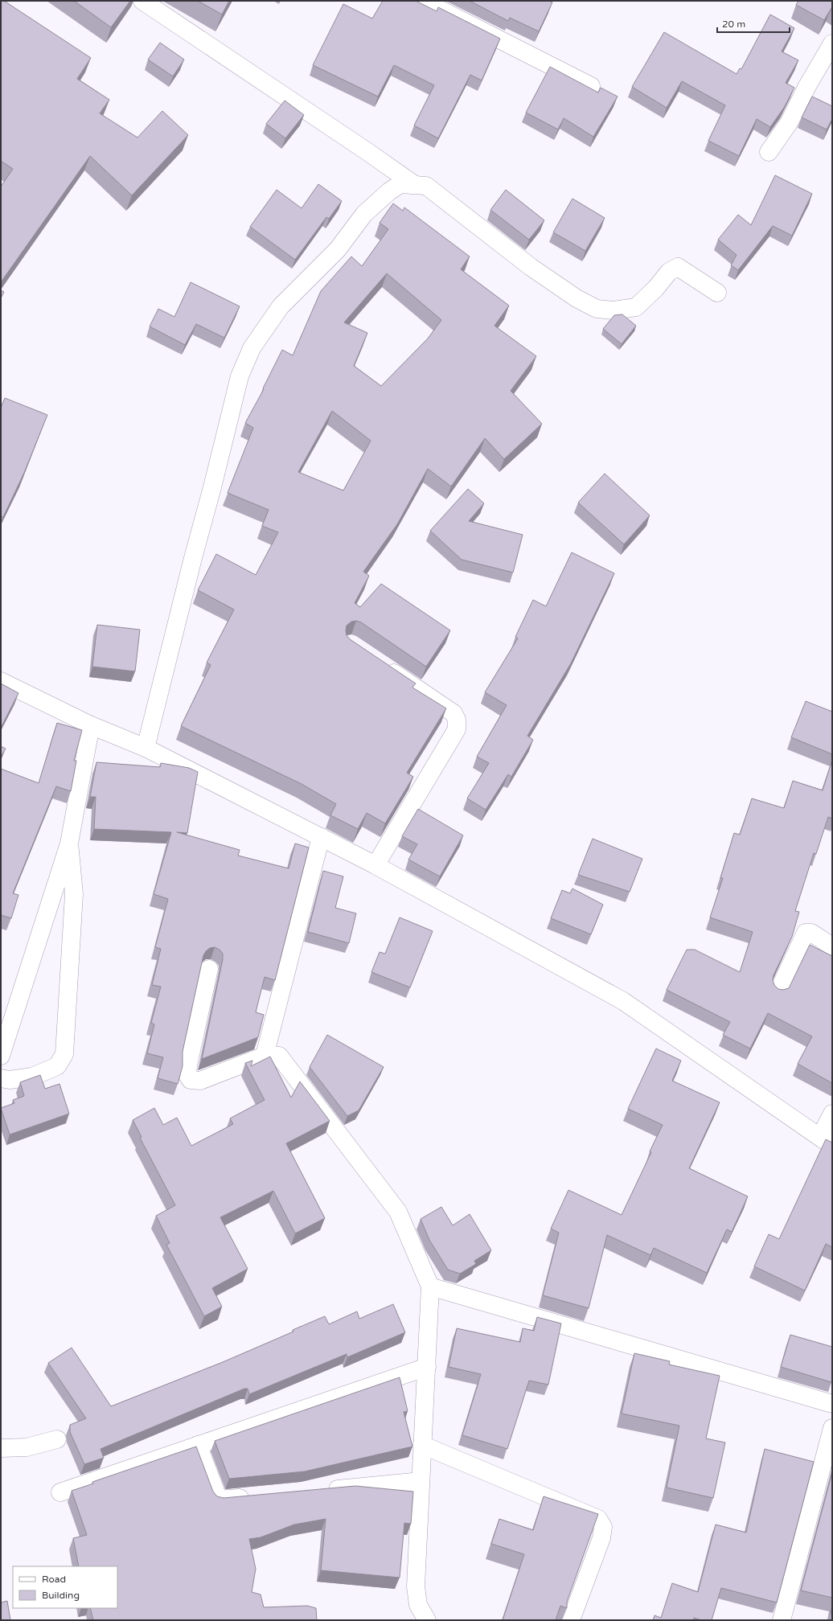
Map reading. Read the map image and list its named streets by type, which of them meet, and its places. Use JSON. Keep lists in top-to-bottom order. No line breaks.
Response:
{"legend":["Road","Building"],"scale_bar":"20 m"}
